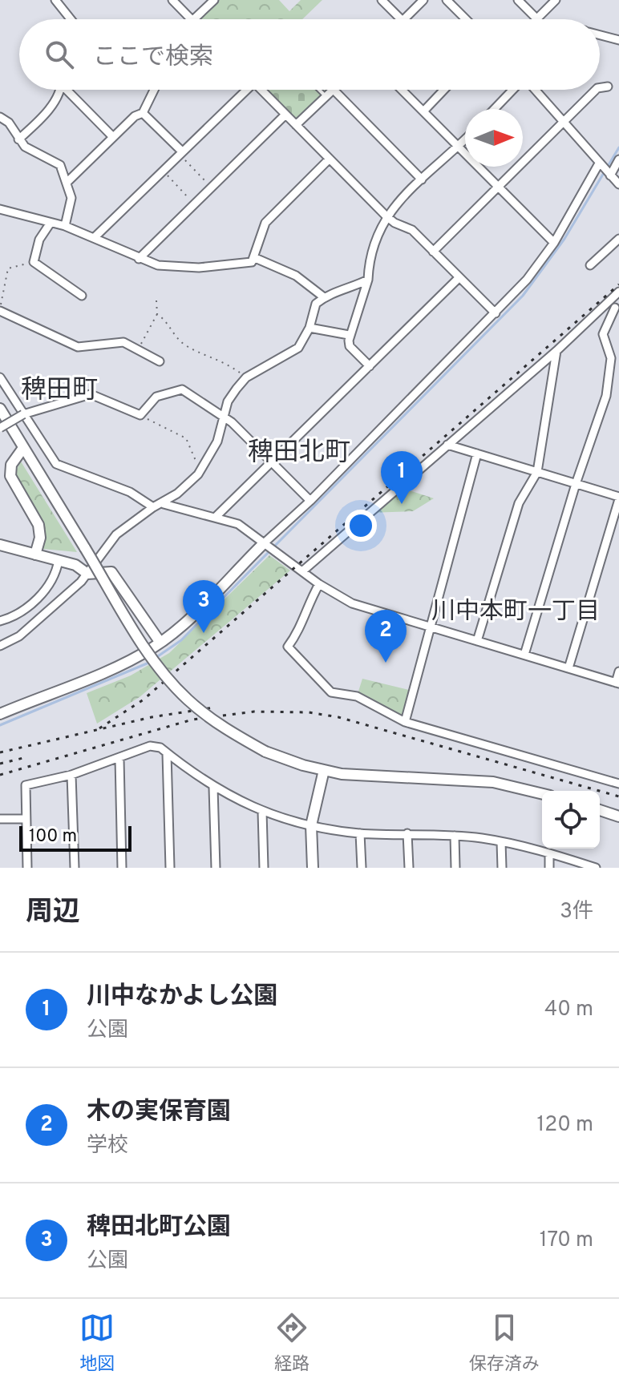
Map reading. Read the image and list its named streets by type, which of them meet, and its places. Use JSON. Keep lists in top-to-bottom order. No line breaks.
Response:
{"districts":["稗田町","稗田北町","川中本町一丁目"],"scale_bar":"100 m","north":"right","page":{"search":"ここで検索","pins":["1","3","2"],"scale":"100 m","heading":["周辺","3件"],"list":[{"mark":"1","name":"川中なかよし公園","note":"公園","value":"40 m"},{"mark":"2","name":"木の実保育園","note":"学校","value":"120 m"},{"mark":"3","name":"稗田北町公園","note":"公園","value":"170 m"}],"nav":["地図","経路","保存済み"]}}
